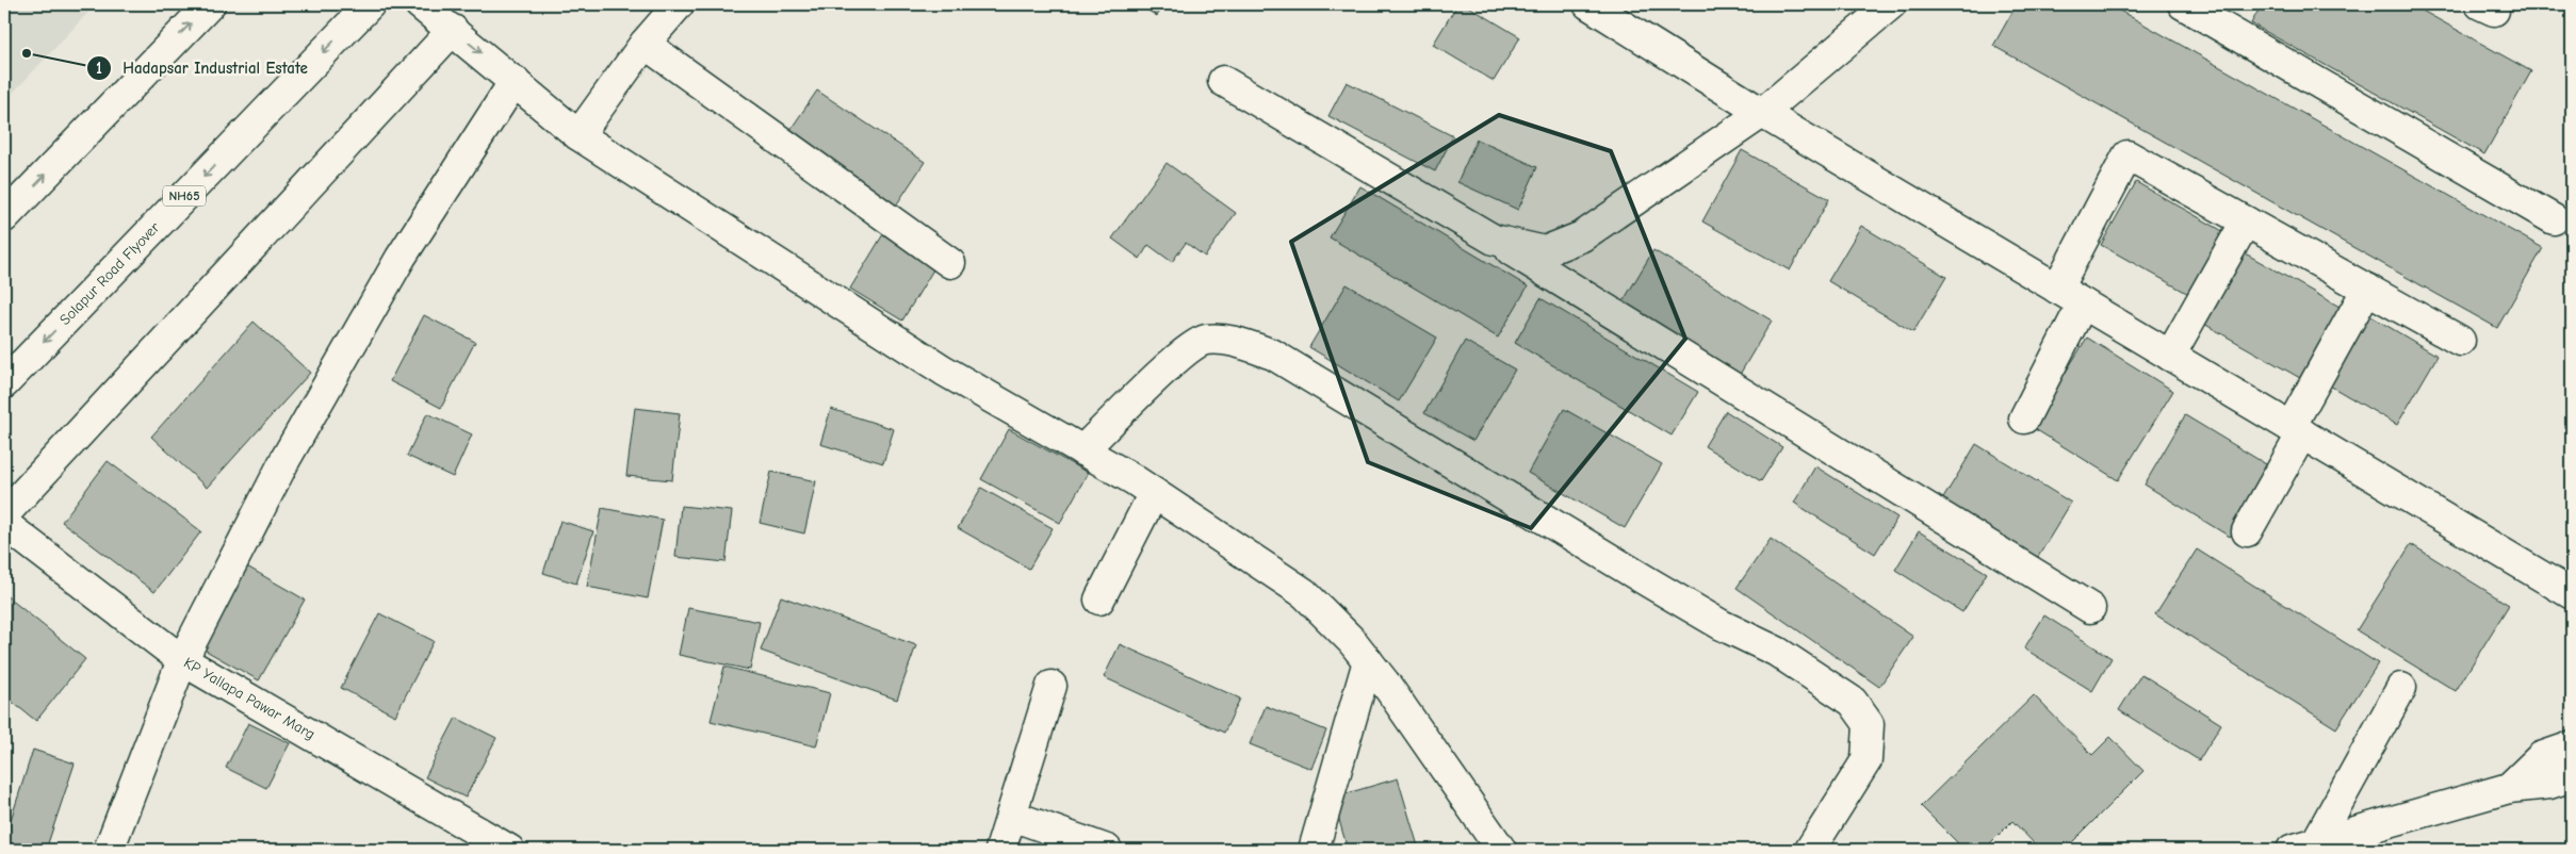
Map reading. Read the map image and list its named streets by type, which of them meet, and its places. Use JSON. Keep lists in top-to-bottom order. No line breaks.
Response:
{"streets":{"main road":["NH65","Solapur Road Flyover","KP Yallapa Pawar Marg"]},"places":["Hadapsar Industrial Estate"]}
